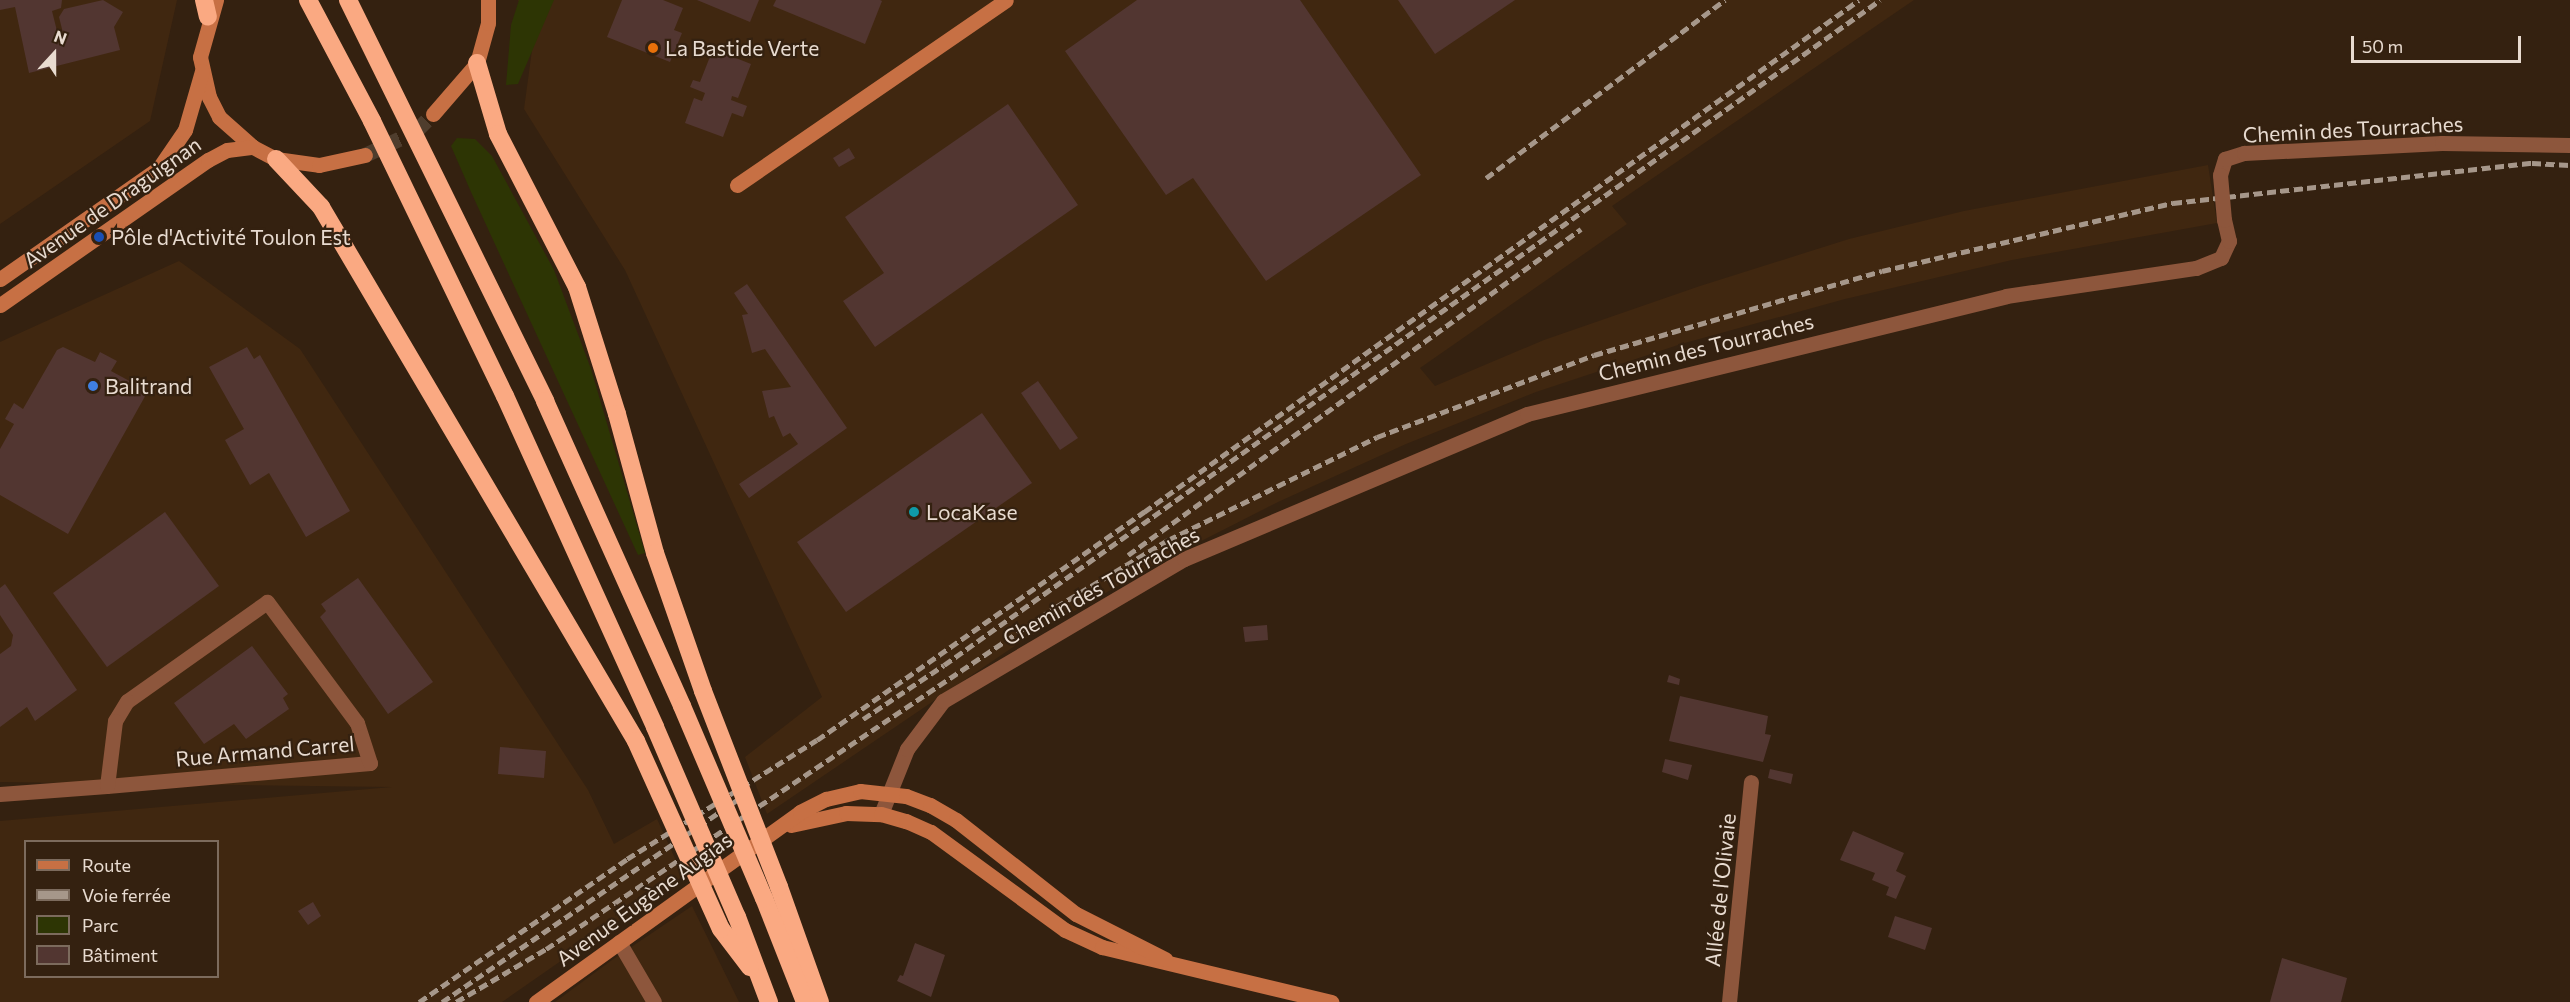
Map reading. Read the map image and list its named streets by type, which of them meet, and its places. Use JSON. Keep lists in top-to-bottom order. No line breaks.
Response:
{"streets":{"main road":["Avenue de Draguignan","Avenue Eugène Augias"],"street":["Chemin des Tourraches","Rue Armand Carrel","Allée de l'Olivaie"]},"crossings":[["Chemin des Tourraches","Avenue Eugène Augias"]],"places":["La Bastide Verte","Pôle d'Activité Toulon Est","Balitrand","LocaKase"],"legend":["Route","Voie ferrée","Parc","Bâtiment"],"scale_bar":"50 m","north":"top"}
